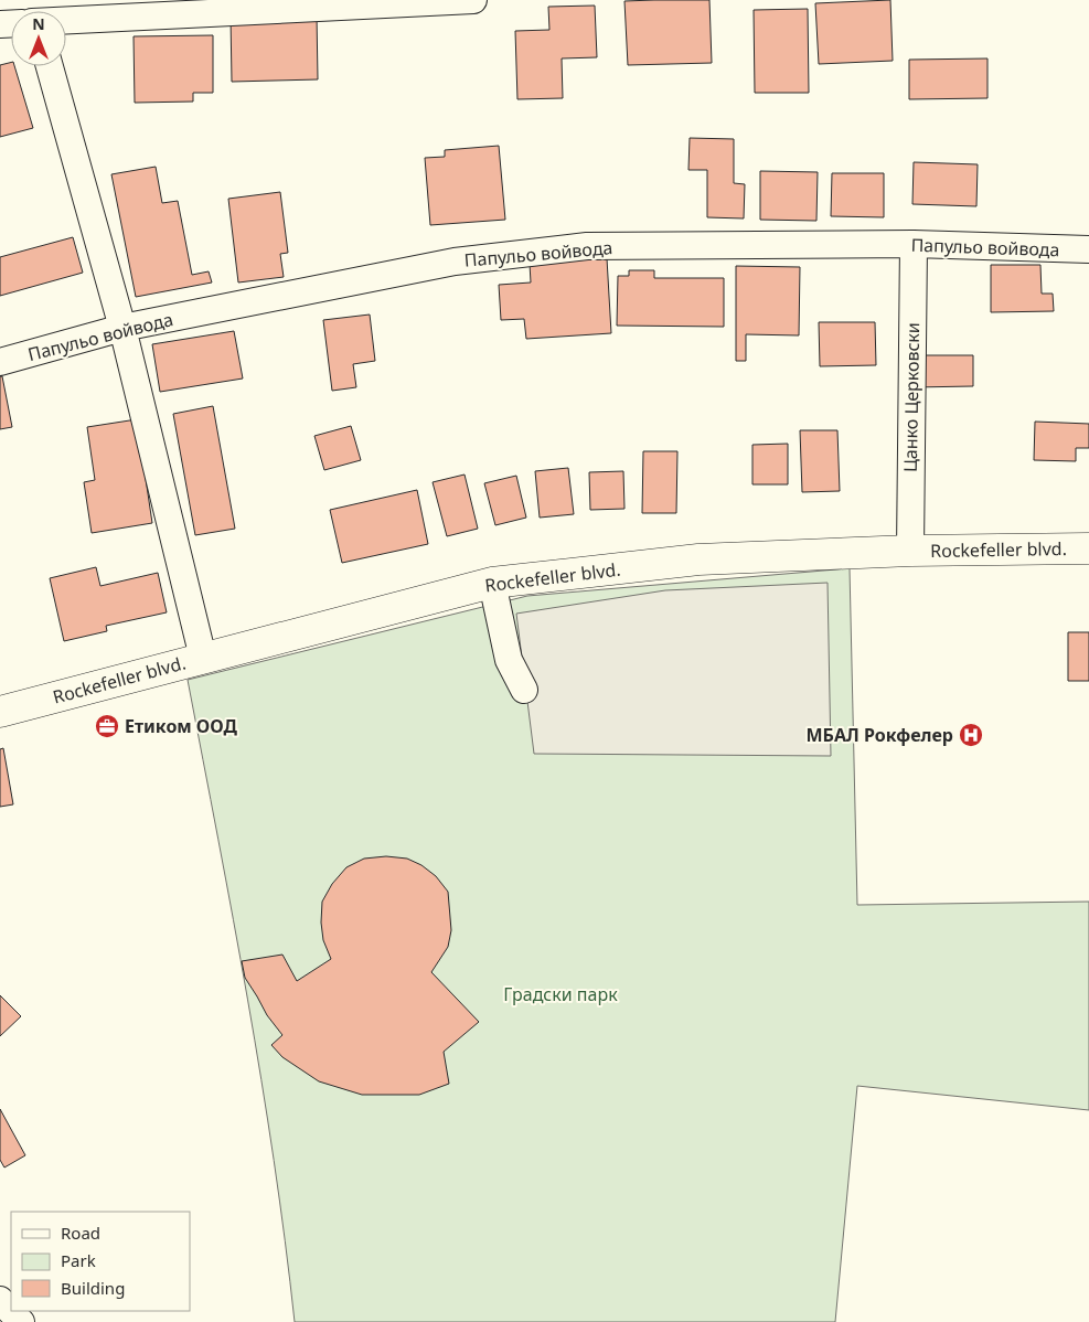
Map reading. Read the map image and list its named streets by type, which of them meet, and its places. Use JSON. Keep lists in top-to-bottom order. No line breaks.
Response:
{"streets":{"main road":["Rockefeller blvd."],"street":["Папульо войвода","Цанко Церковски"]},"crossings":[["Папульо войвода","Цанко Церковски"],["Цанко Церковски","Rockefeller blvd."]],"parks":["Градски парк"],"places":{"office":["Етиком ООД"],"hospital":["МБАЛ Рокфелер"]},"legend":["Road","Park","Building"],"north":"top"}
